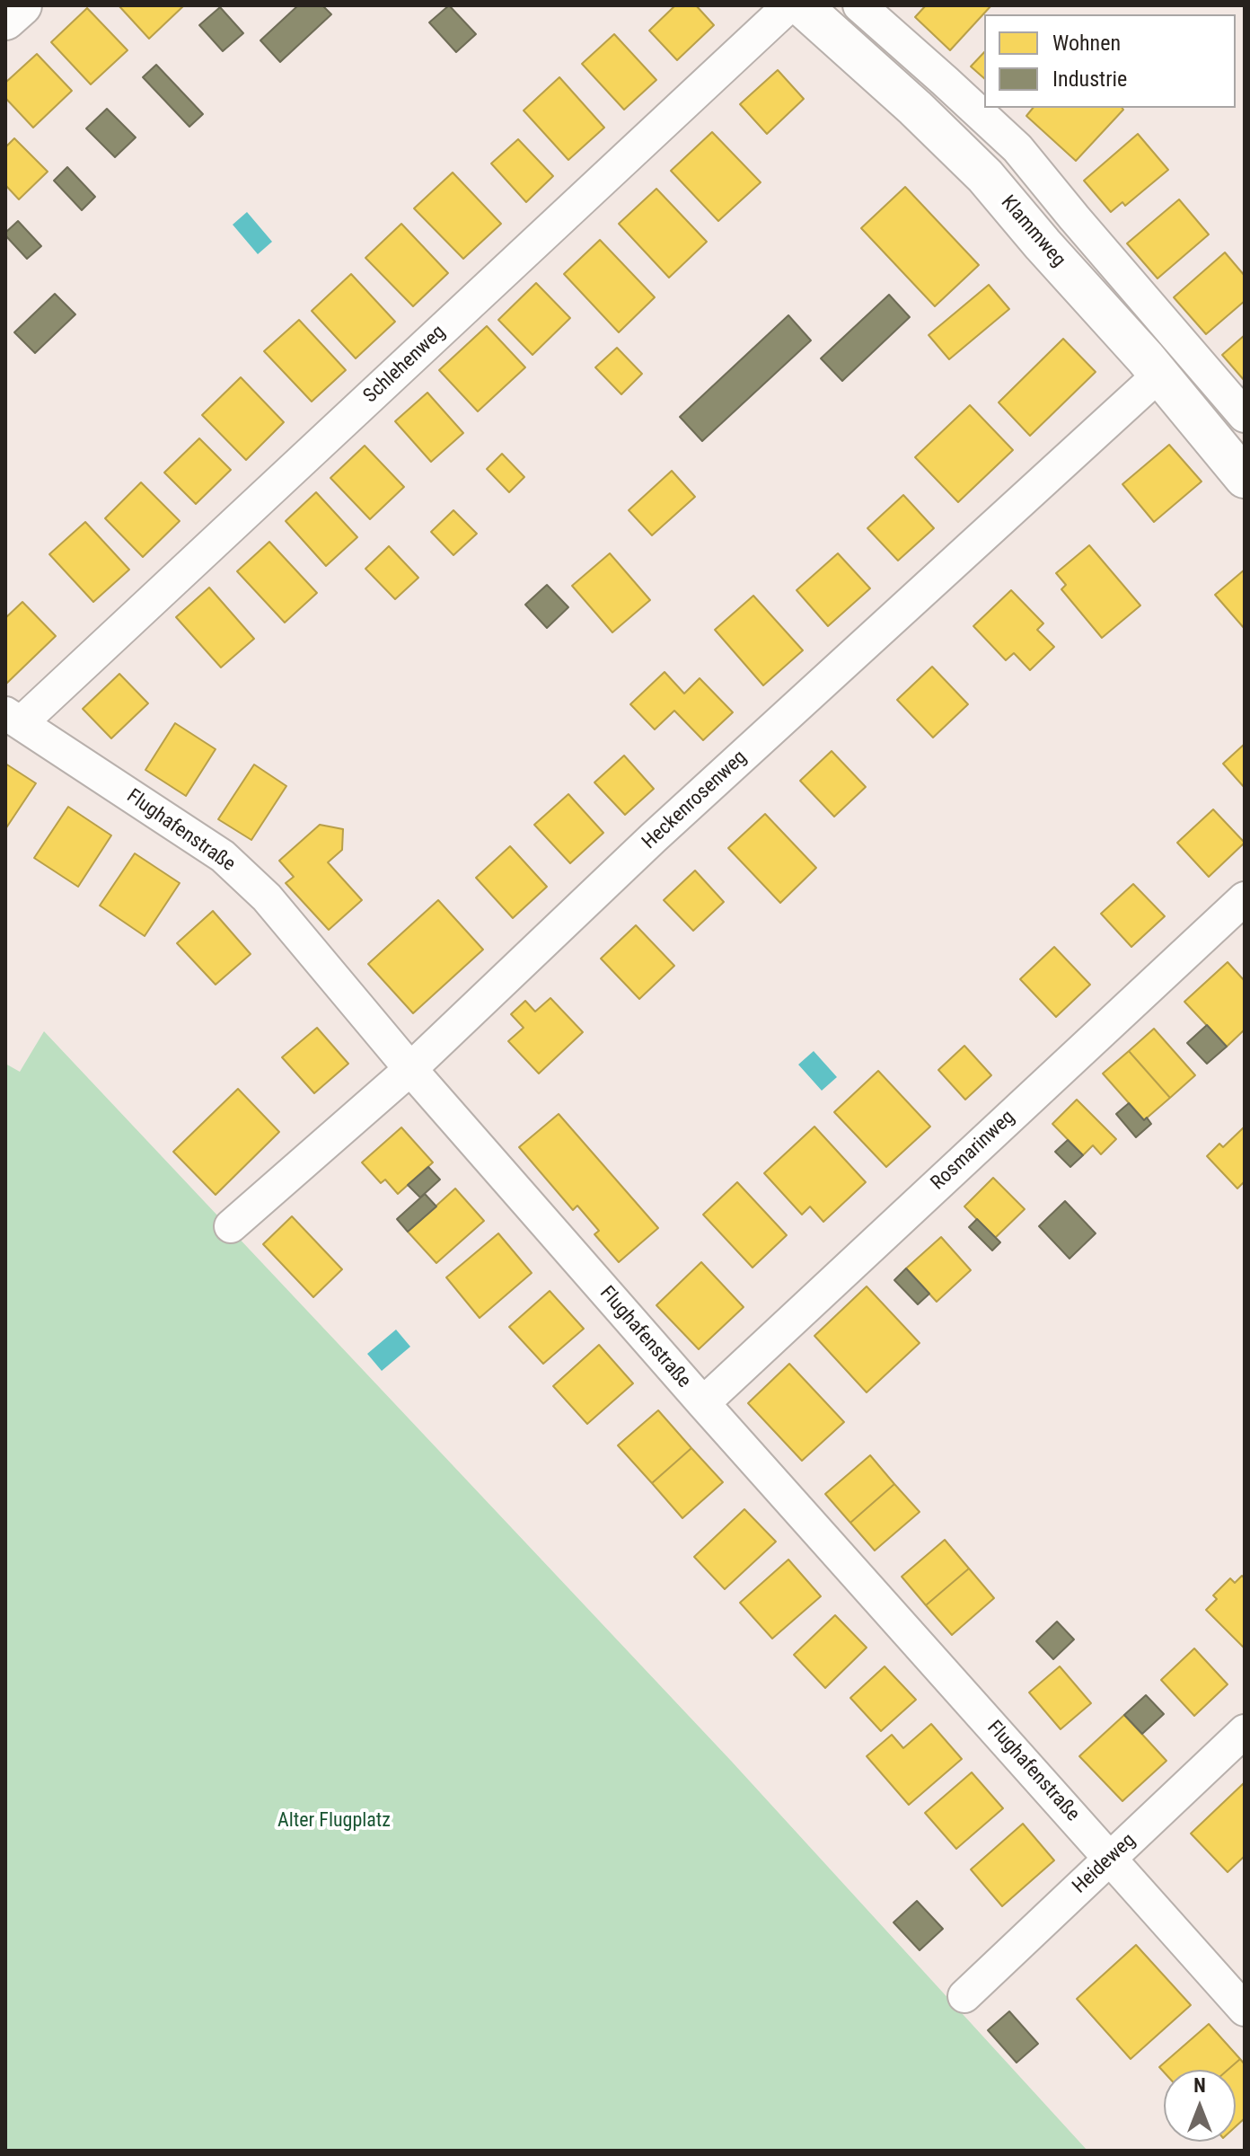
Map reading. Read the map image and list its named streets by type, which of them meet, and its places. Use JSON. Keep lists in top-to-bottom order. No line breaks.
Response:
{"streets":{"main road":["Klammweg"],"street":["Schlehenweg","Heckenrosenweg","Flughafenstraße","Rosmarinweg","Heideweg"]},"crossings":[["Klammweg","Heckenrosenweg"],["Schlehenweg","Flughafenstraße"],["Heckenrosenweg","Flughafenstraße"],["Flughafenstraße","Rosmarinweg"],["Flughafenstraße","Heideweg"]],"parks":["Alter Flugplatz"],"legend":["Wohnen","Industrie"],"north":"top"}
